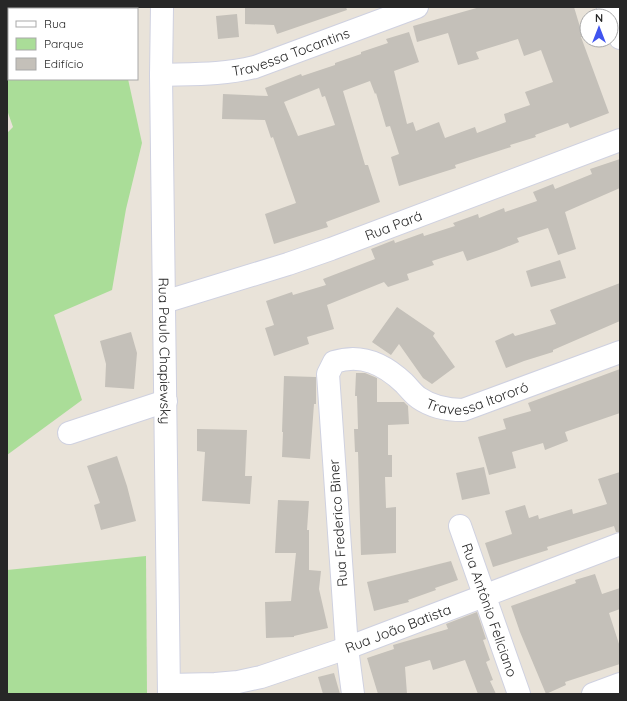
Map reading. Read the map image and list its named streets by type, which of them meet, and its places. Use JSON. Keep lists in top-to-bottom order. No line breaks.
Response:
{"streets":{"street":["Travessa Tocantins","Rua Pará","Rua Paulo Chapiewsky","Travessa Itororó","Rua Frederico Biner","Rua Antônio Feliciano","Rua João Batista"]},"crossings":[["Travessa Tocantins","Rua Paulo Chapiewsky"],["Rua Pará","Rua Paulo Chapiewsky"],["Rua Paulo Chapiewsky","Rua João Batista"],["Travessa Itororó","Rua Frederico Biner"],["Rua Frederico Biner","Rua João Batista"],["Rua Antônio Feliciano","Rua João Batista"]],"legend":["Rua","Parque","Edifício"],"north":"top"}
